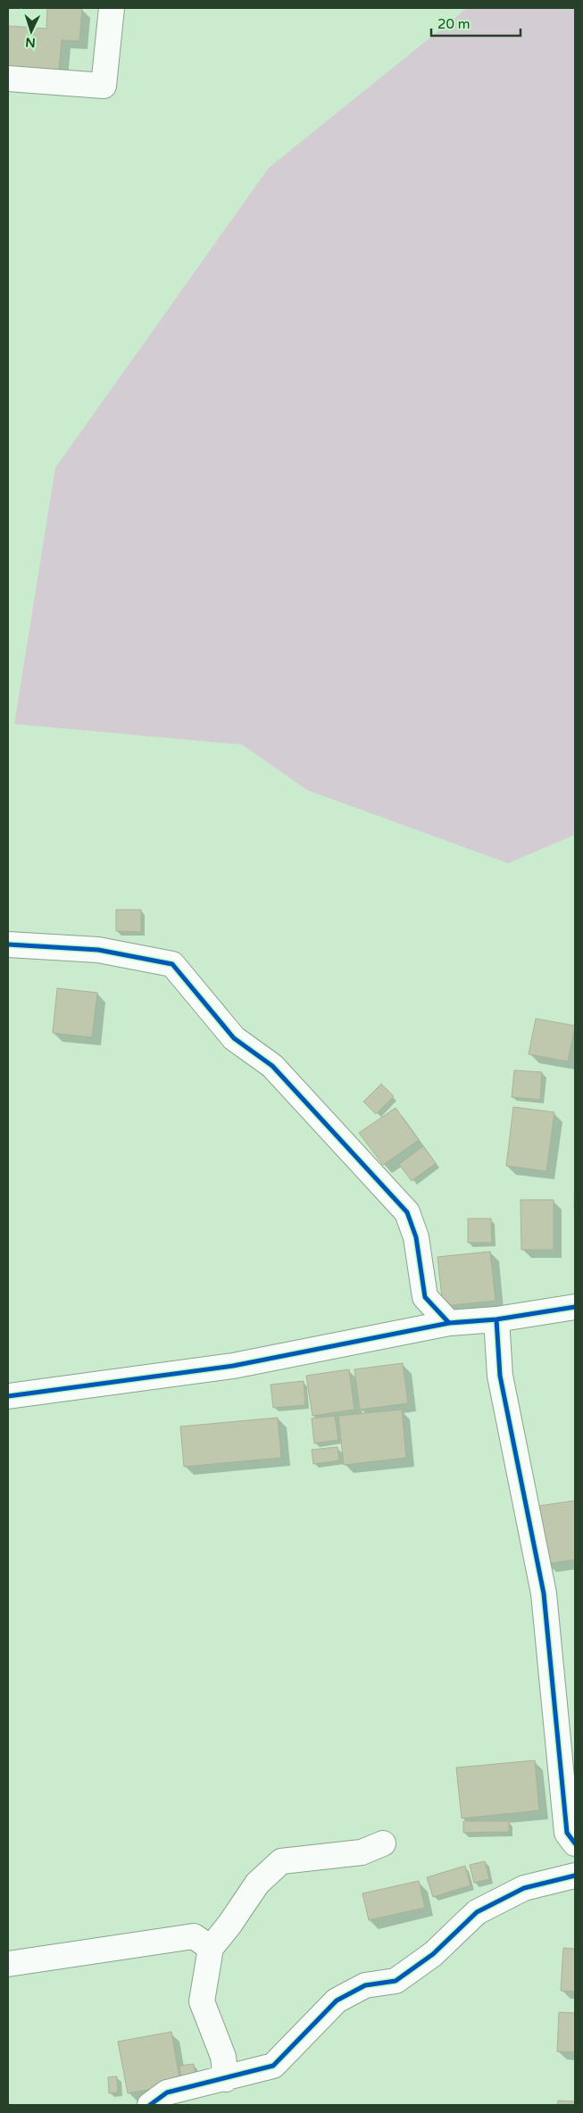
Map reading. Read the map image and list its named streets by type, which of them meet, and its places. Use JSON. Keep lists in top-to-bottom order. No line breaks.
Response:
{"scale_bar":"20 m","north":"bottom"}
